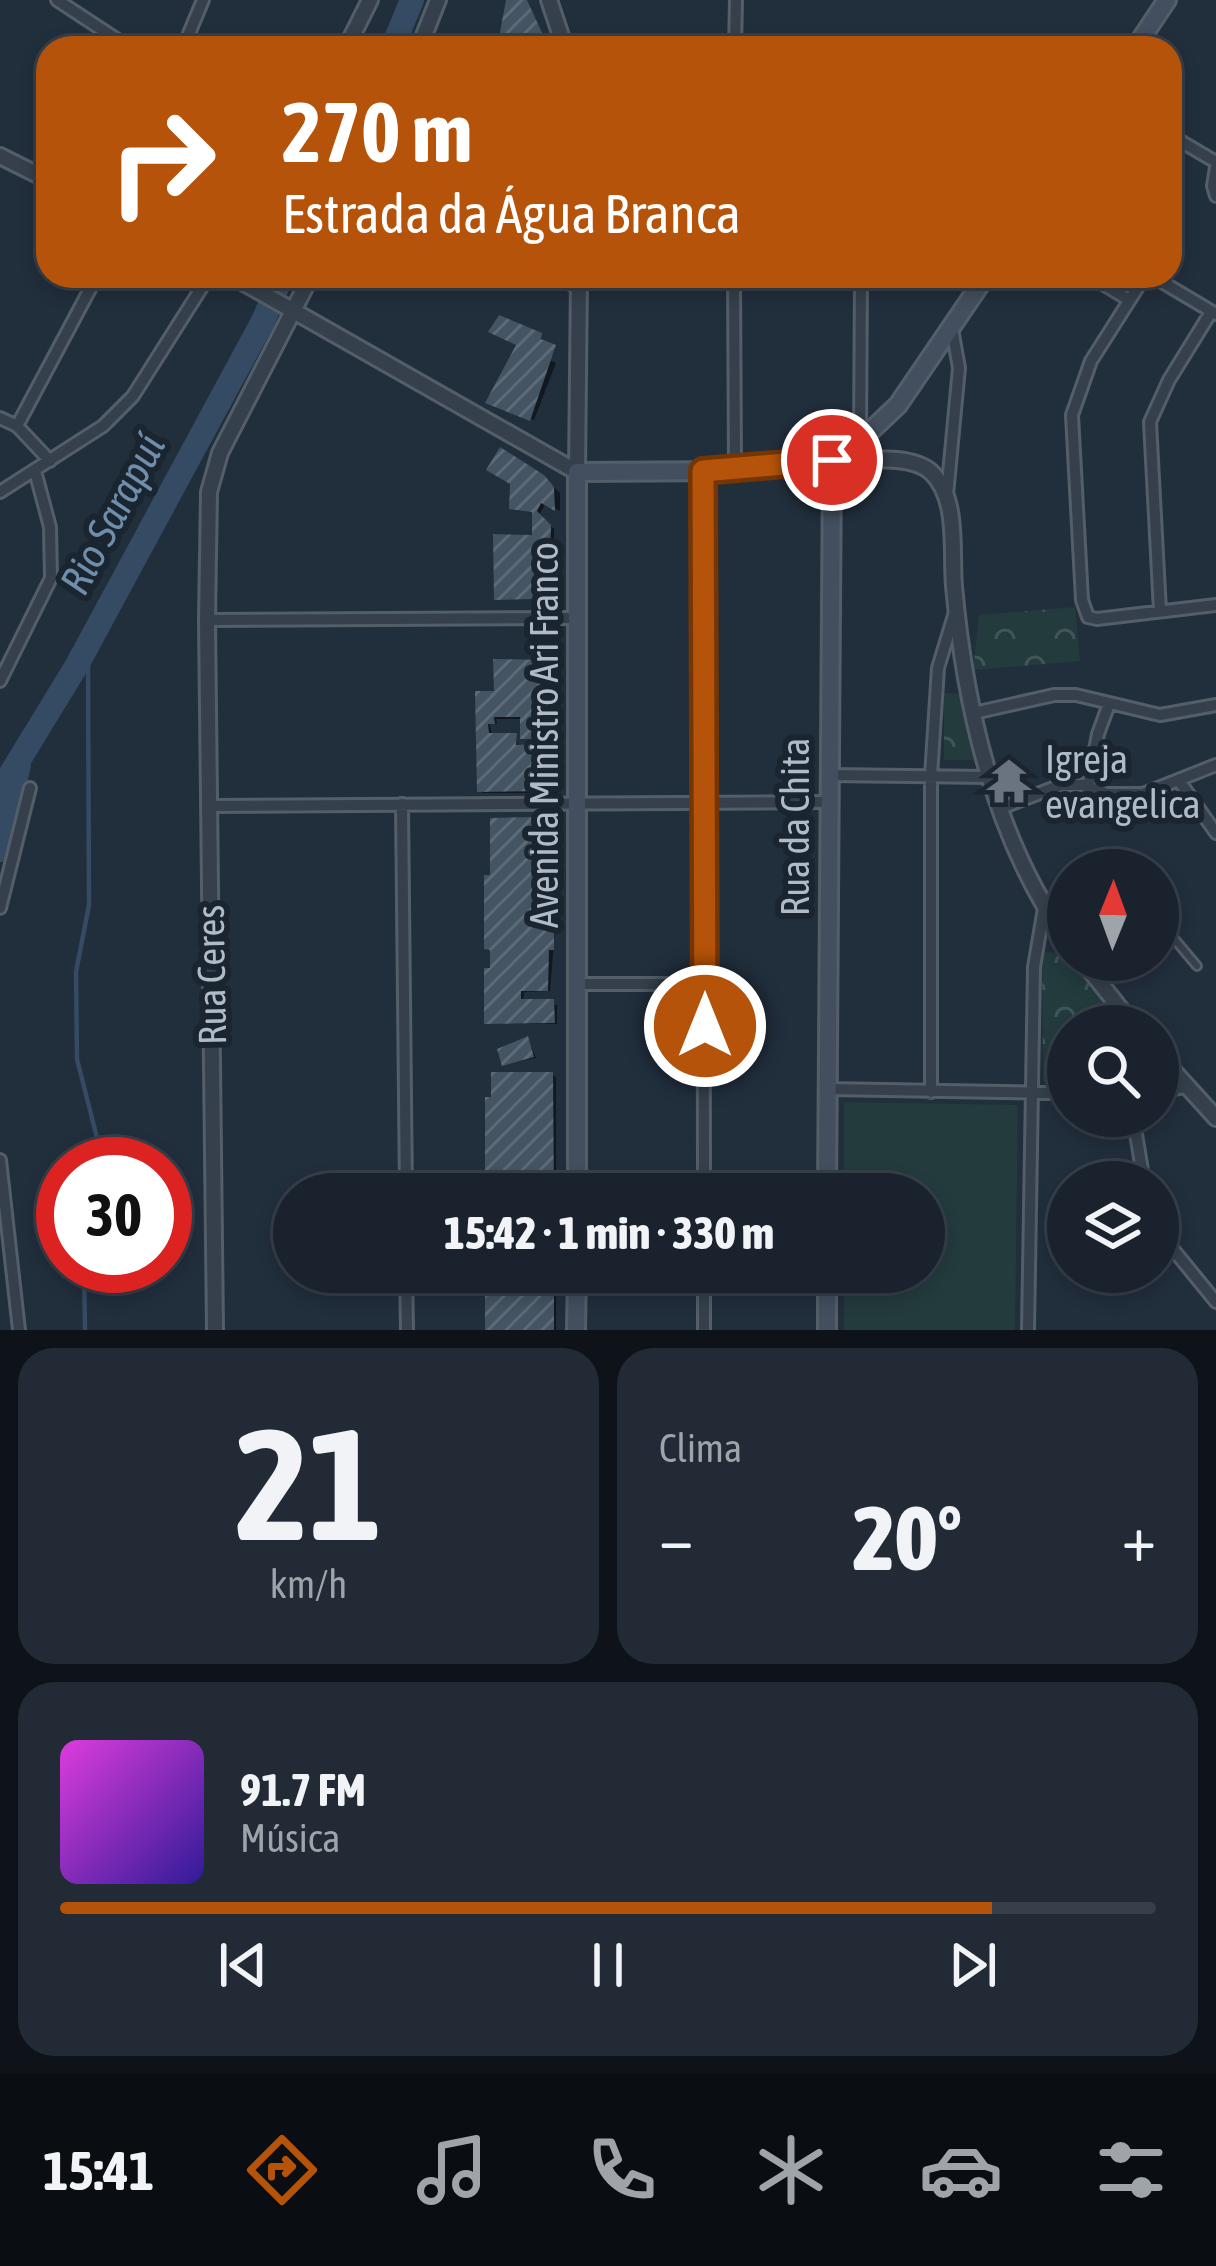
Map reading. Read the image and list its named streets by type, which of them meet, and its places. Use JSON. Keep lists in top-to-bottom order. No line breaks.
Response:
{"streets":{"main road":["Avenida Ministro Ari Franco","Rua da Chita"],"street":["Rua Ceres"]},"water":["Rio Sarapuí"],"places":{"temple":["Igreja evangelica"]},"north":"top","page":{"turn":["270 m","Estrada da Água Branca"],"limit":"30","trip":"15:42 · 1 min · 330 m","tile":[["21","km/h"],"Clima"],"heat":["−","20°","+"],"song":["91.7 FM","Música"],"tabs":"15:41"}}
